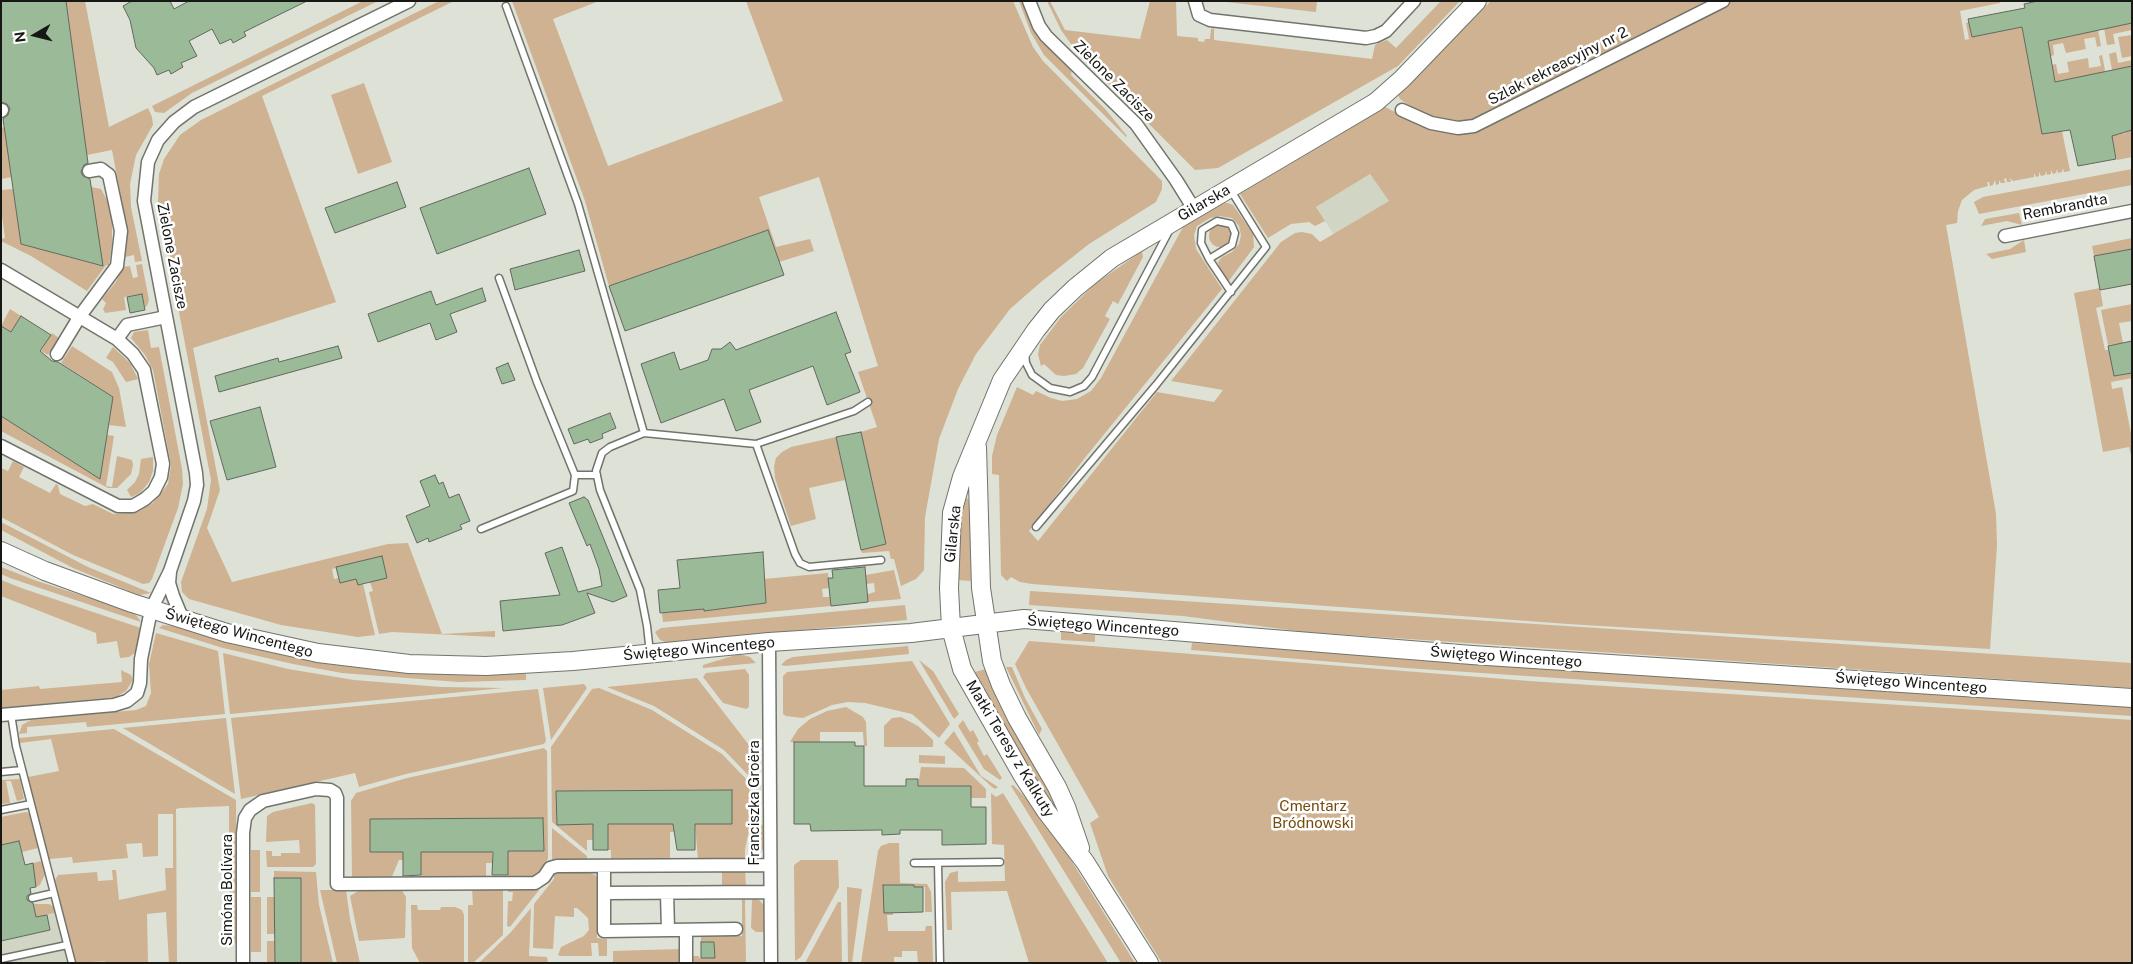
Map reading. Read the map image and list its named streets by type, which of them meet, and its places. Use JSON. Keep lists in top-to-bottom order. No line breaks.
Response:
{"streets":{"street":["Szlak rekreacyjny nr 2","Zielone Zacisze","Gilarska","Rembrandta","Świętego Wincentego","Matki Teresy z Kalkuty","Franciszka Groëra","Simóna Bolívara"]},"crossings":[["Zielone Zacisze","Gilarska"],["Zielone Zacisze","Świętego Wincentego"],["Gilarska","Świętego Wincentego"],["Gilarska","Matki Teresy z Kalkuty"],["Świętego Wincentego","Matki Teresy z Kalkuty"],["Świętego Wincentego","Franciszka Groëra"]],"parks":["Cmentarz Bródnowski"],"north":"left"}
